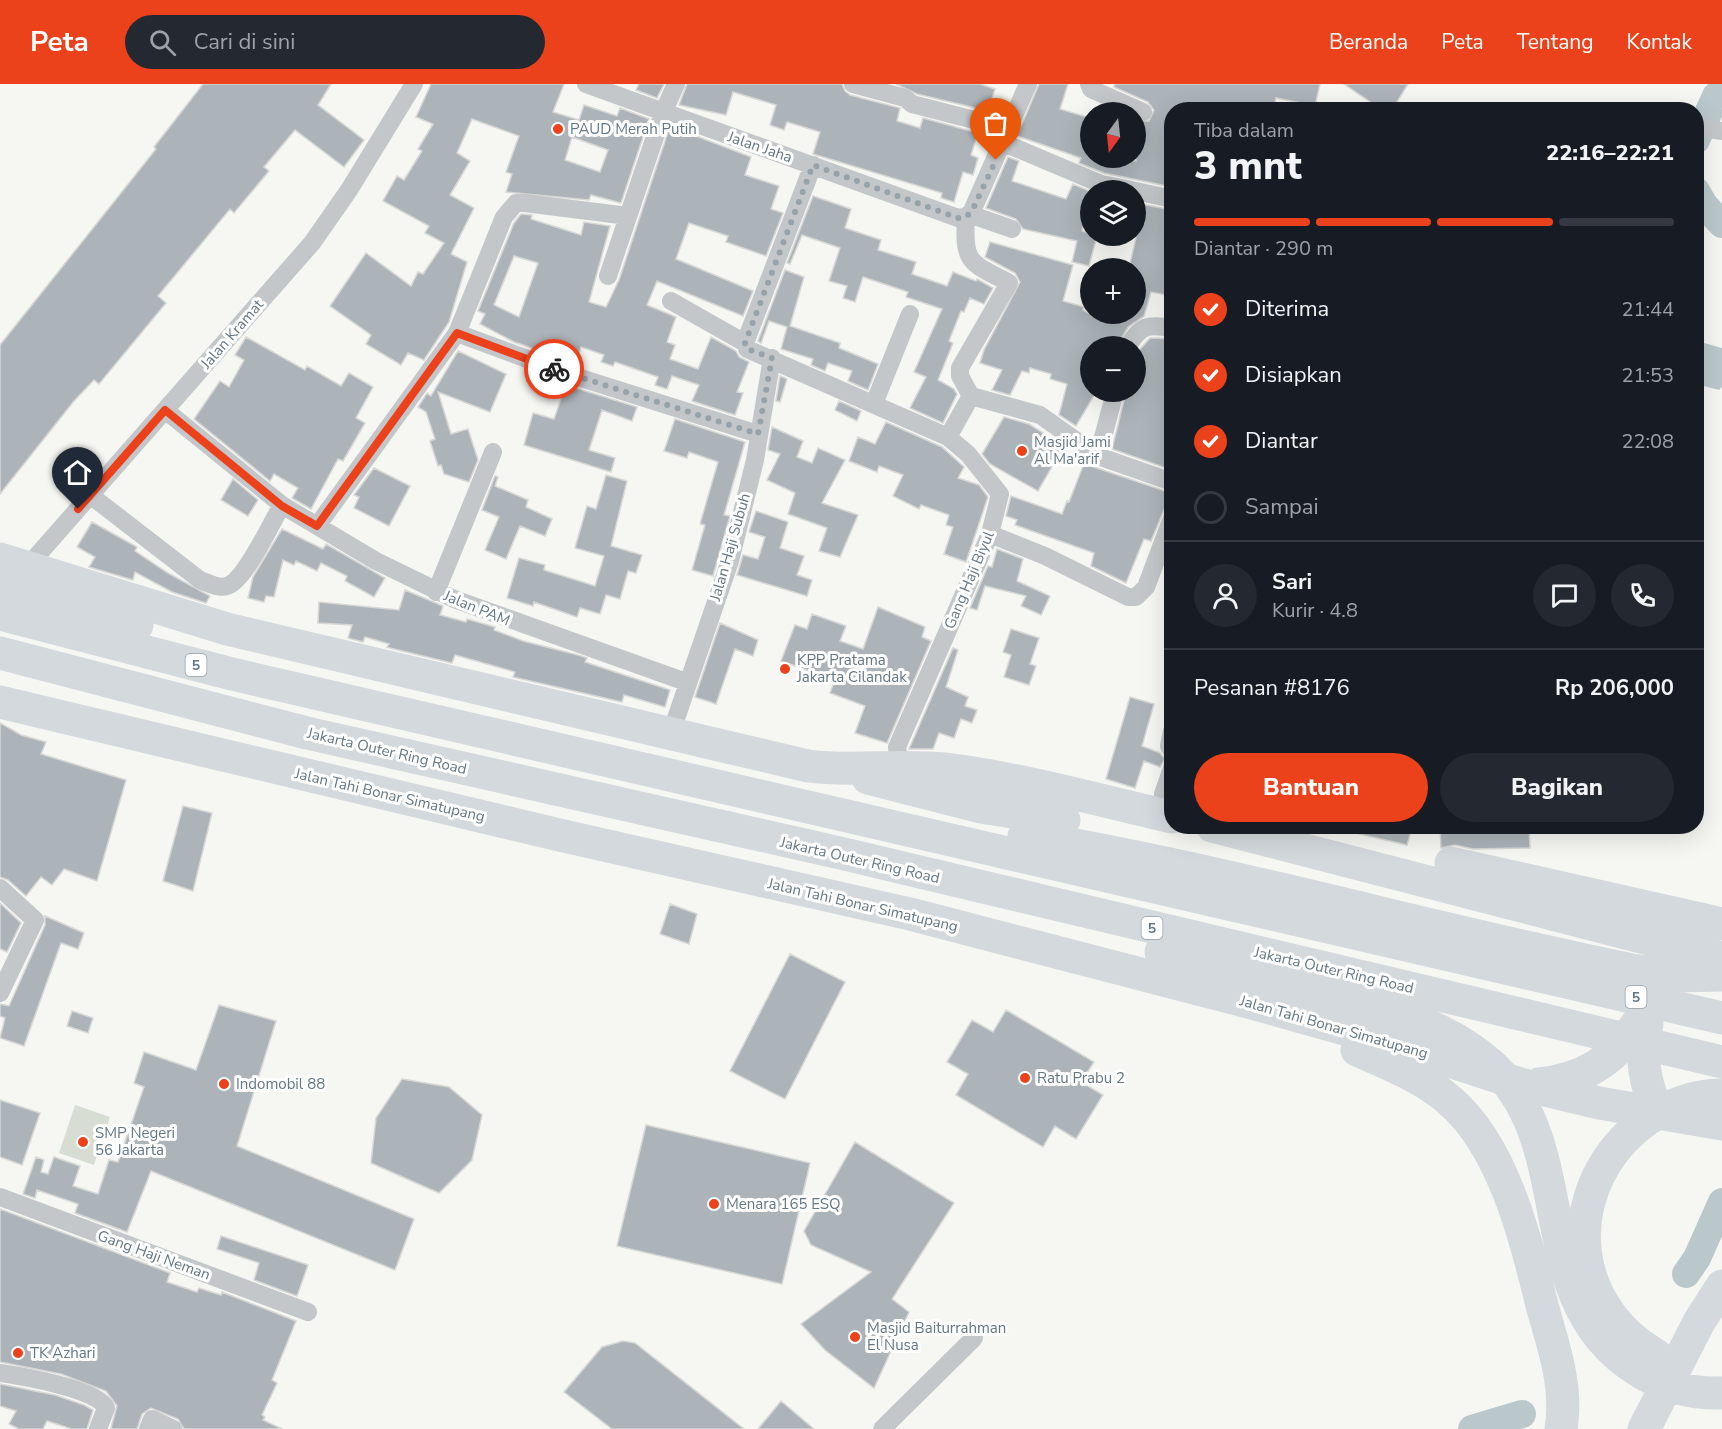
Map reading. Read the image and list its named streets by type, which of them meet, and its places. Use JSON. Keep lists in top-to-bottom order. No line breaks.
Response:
{"streets":{"highway":["5","Jakarta Outer Ring Road","Jalan Tahi Bonar Simatupang"],"street":["Jalan Jaha","Jalan Kramat","Jalan Haji Subuh","Gang Haji Biyul","Jalan PAM","Gang Haji Neman"]},"crossings":[["Jalan Kramat","Jalan PAM"],["Jalan Haji Subuh","Jalan PAM"]],"places":["PAUD Merah Putih","Masjid Jami Al Ma'arif","KPP Pratama Jakarta Cilandak","Ratu Prabu 2","Indomobil 88","SMP Negeri 56 Jakarta","Menara 165 ESQ","Masjid Baiturrahman El Nusa","TK Azhari"],"north":"bottom","page":{"header":"Peta","search":"Cari di sini","nav":["Beranda","Peta","Tentang","Kontak"],"map_buttons":["+","−"],"heading":["3 mnt","Tiba dalam","22:16–22:21"],"panel":["Sari","Kurir · 4.8","Pesanan #8176","Rp 206,000"],"bar":"Diantar · 290 m","list":[["Diterima","21:44"],["Disiapkan","21:53"],["Diantar","22:08"],"Sampai"],"buttons":["Bantuan","Bagikan"]}}
